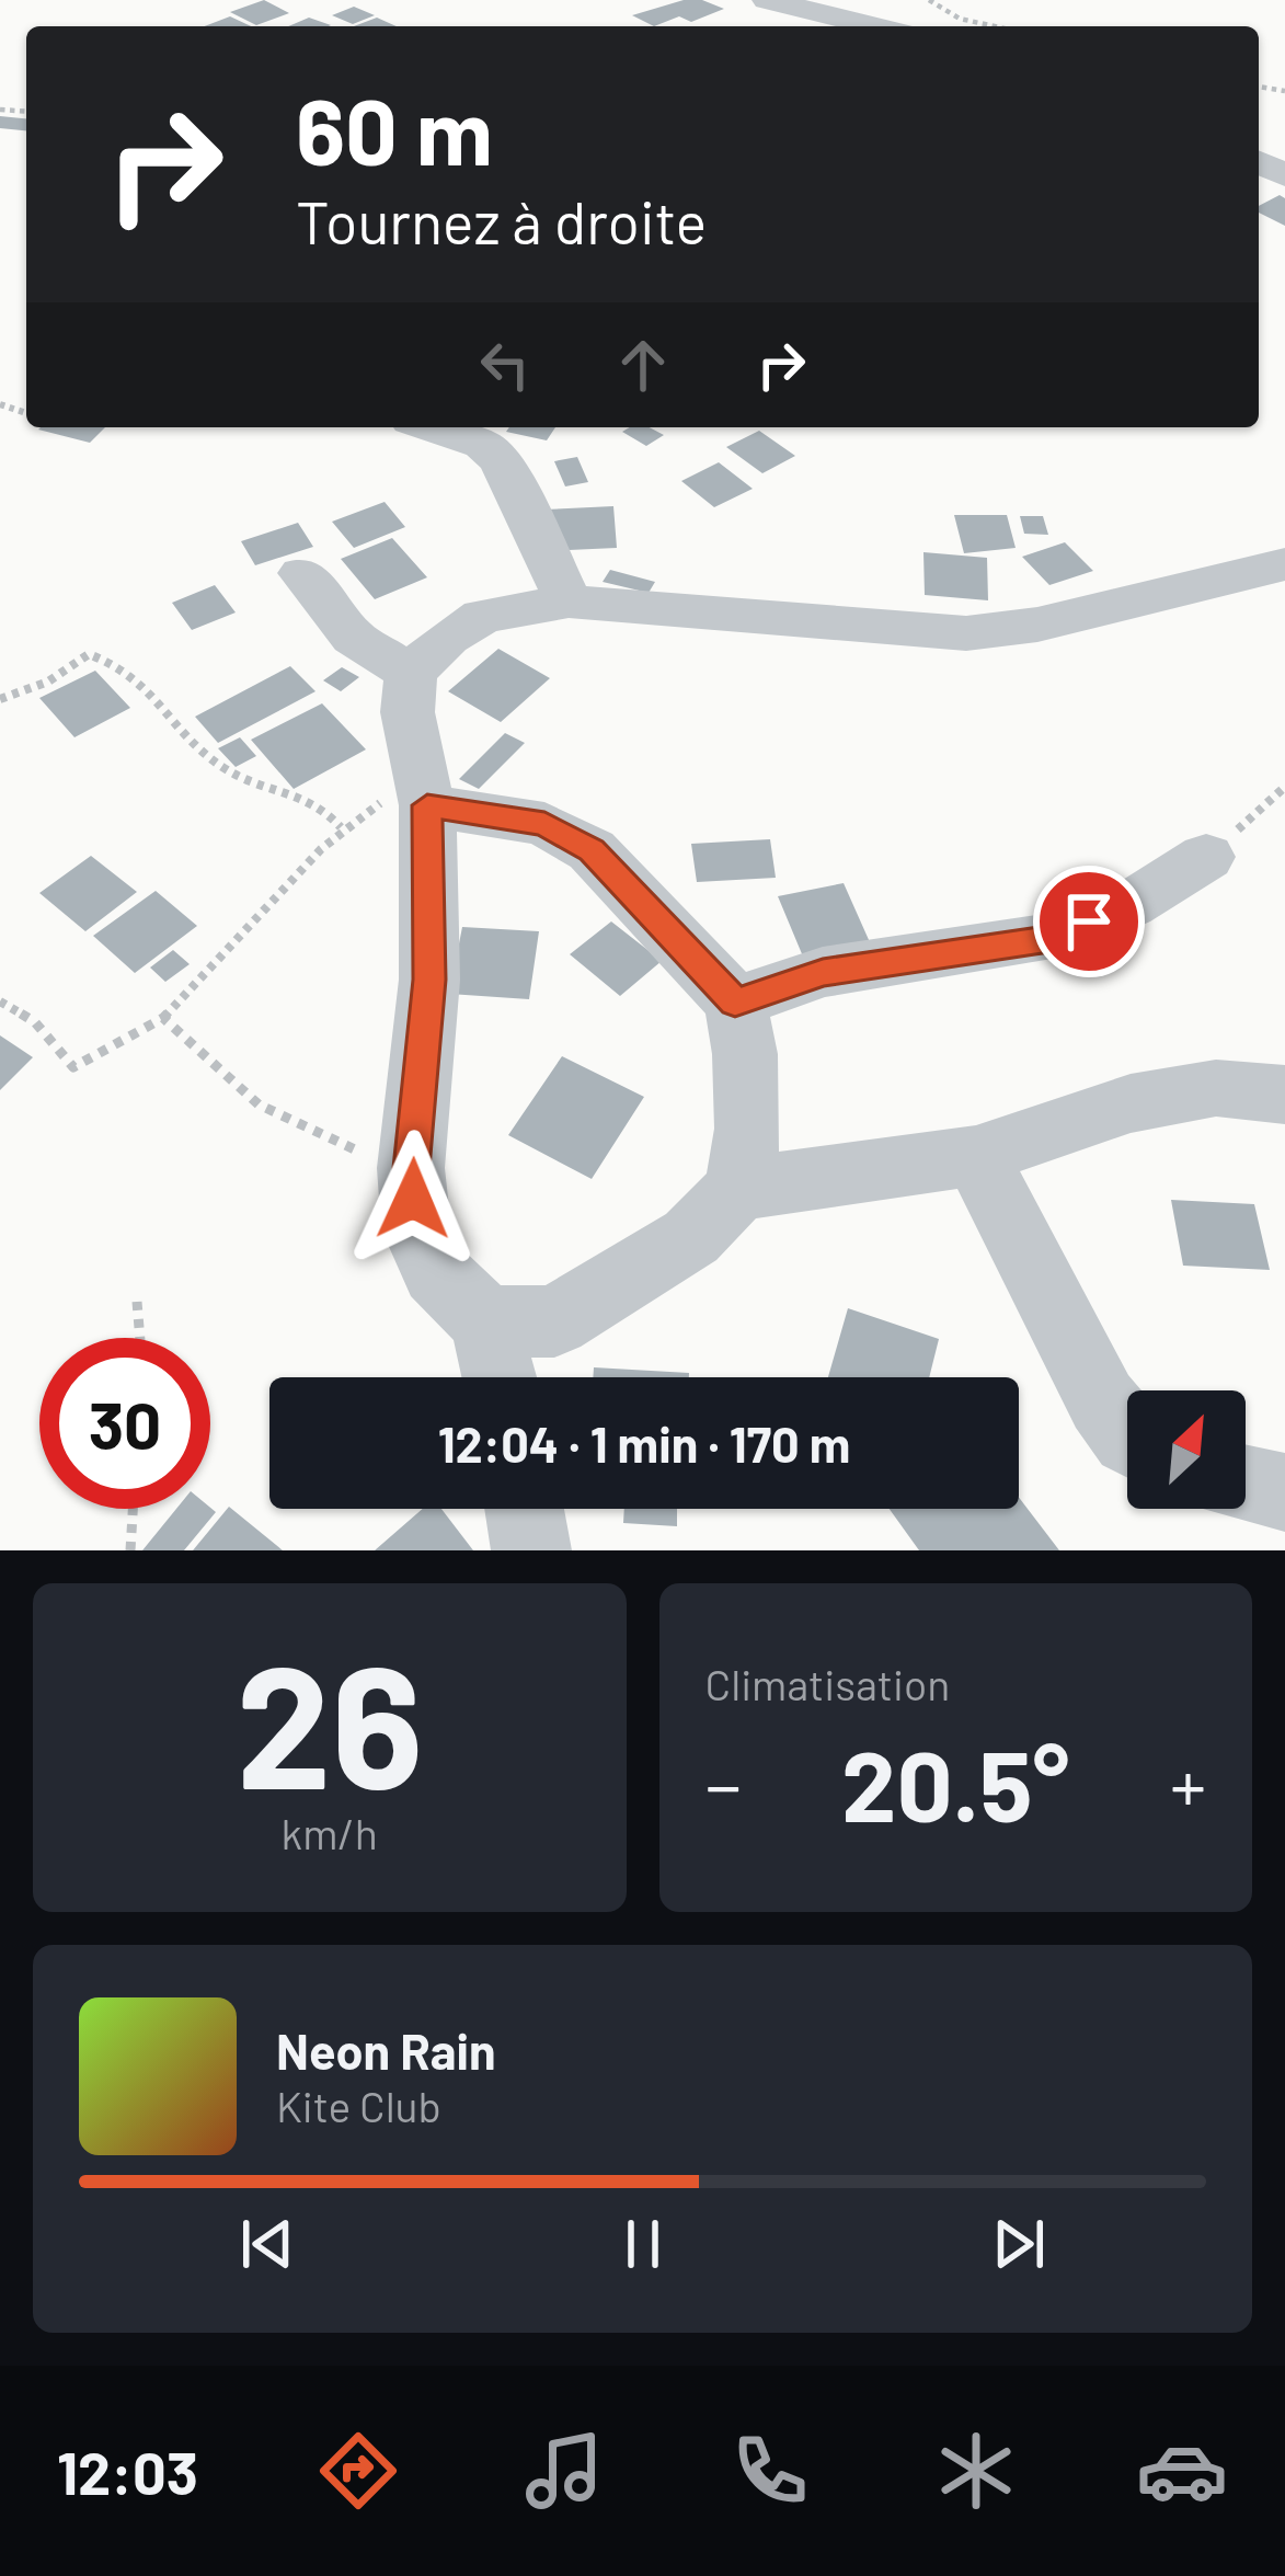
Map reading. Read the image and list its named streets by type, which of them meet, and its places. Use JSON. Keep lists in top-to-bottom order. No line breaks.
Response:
{"north":"top right","page":{"turn":["60 m","Tournez à droite"],"limit":"30","trip":"12:04 · 1 min · 170 m","tile":[["26","km/h"],"Climatisation"],"heat":["−","20.5°","+"],"song":["Neon Rain","Kite Club"],"tabs":"12:03"}}
